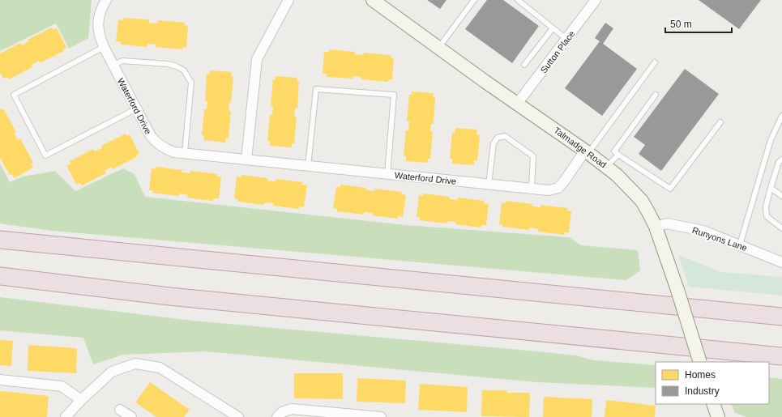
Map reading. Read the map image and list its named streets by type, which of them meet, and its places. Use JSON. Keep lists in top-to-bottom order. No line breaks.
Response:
{"streets":{"street":["Sutton Place","Waterford Drive","Talmadge Road","Runyons Lane"]},"crossings":[["Sutton Place","Talmadge Road"],["Waterford Drive","Talmadge Road"],["Talmadge Road","Runyons Lane"]],"legend":["Homes","Industry"],"scale_bar":"50 m"}
